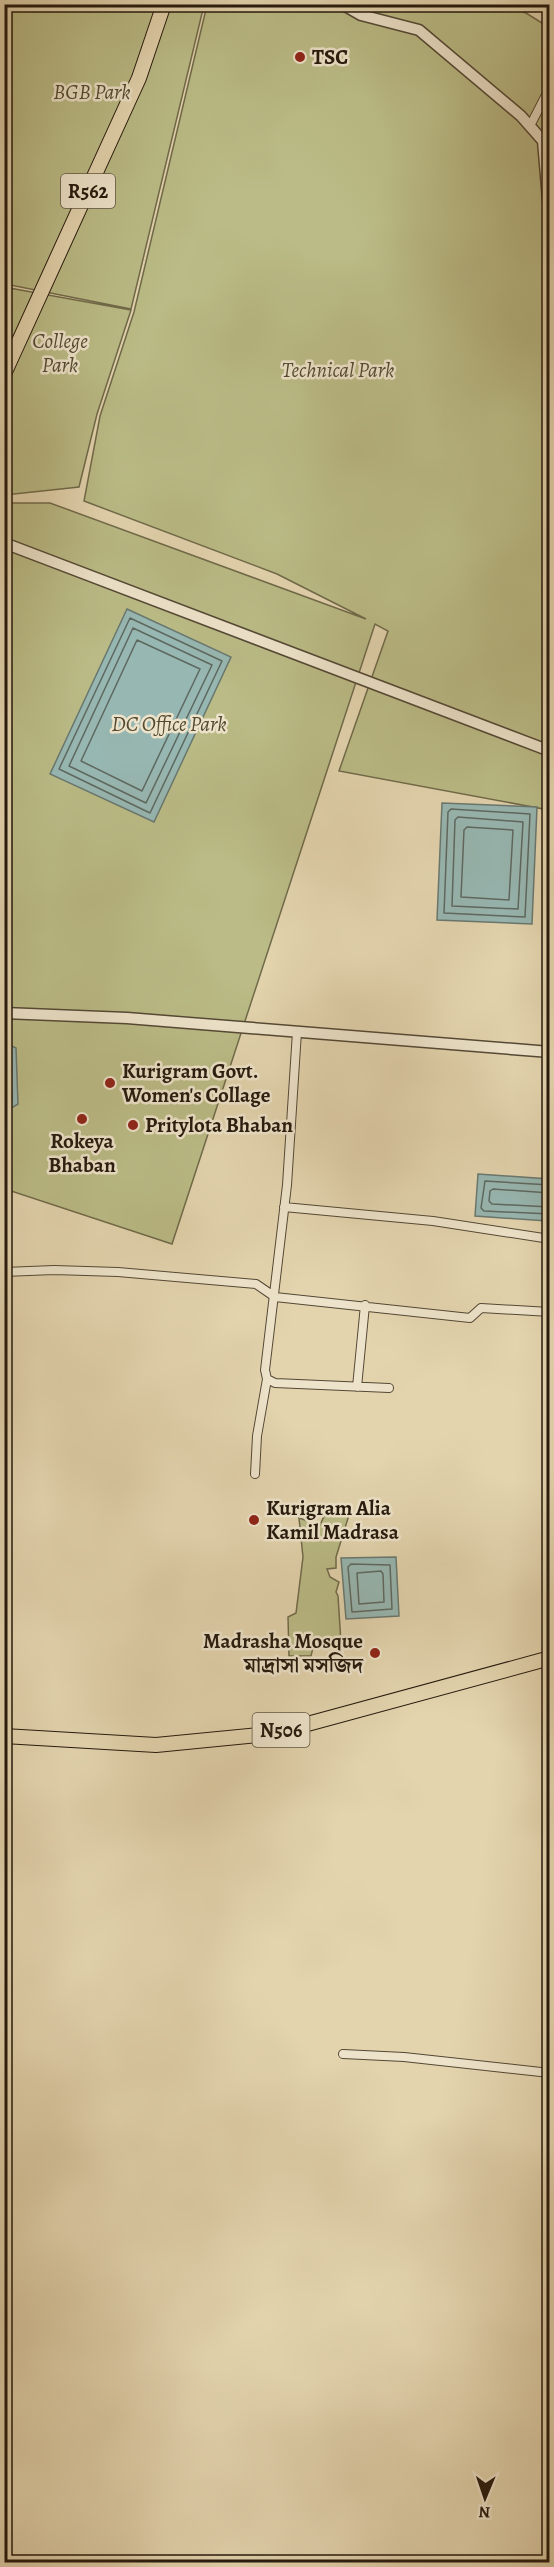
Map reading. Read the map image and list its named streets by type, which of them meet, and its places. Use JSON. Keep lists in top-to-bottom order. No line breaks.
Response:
{"streets":{"main road":["R562","N506"]},"parks":["BGB Park","College Park","Technical Park","DC Office Park"],"places":["TSC","Kurigram Govt. Women's Collage","Rokeya Bhaban","Pritylota Bhaban","Kurigram Alia Kamil Madrasa","Madrasha Mosque মাদ্রাসা মসজিদ"],"north":"bottom"}
